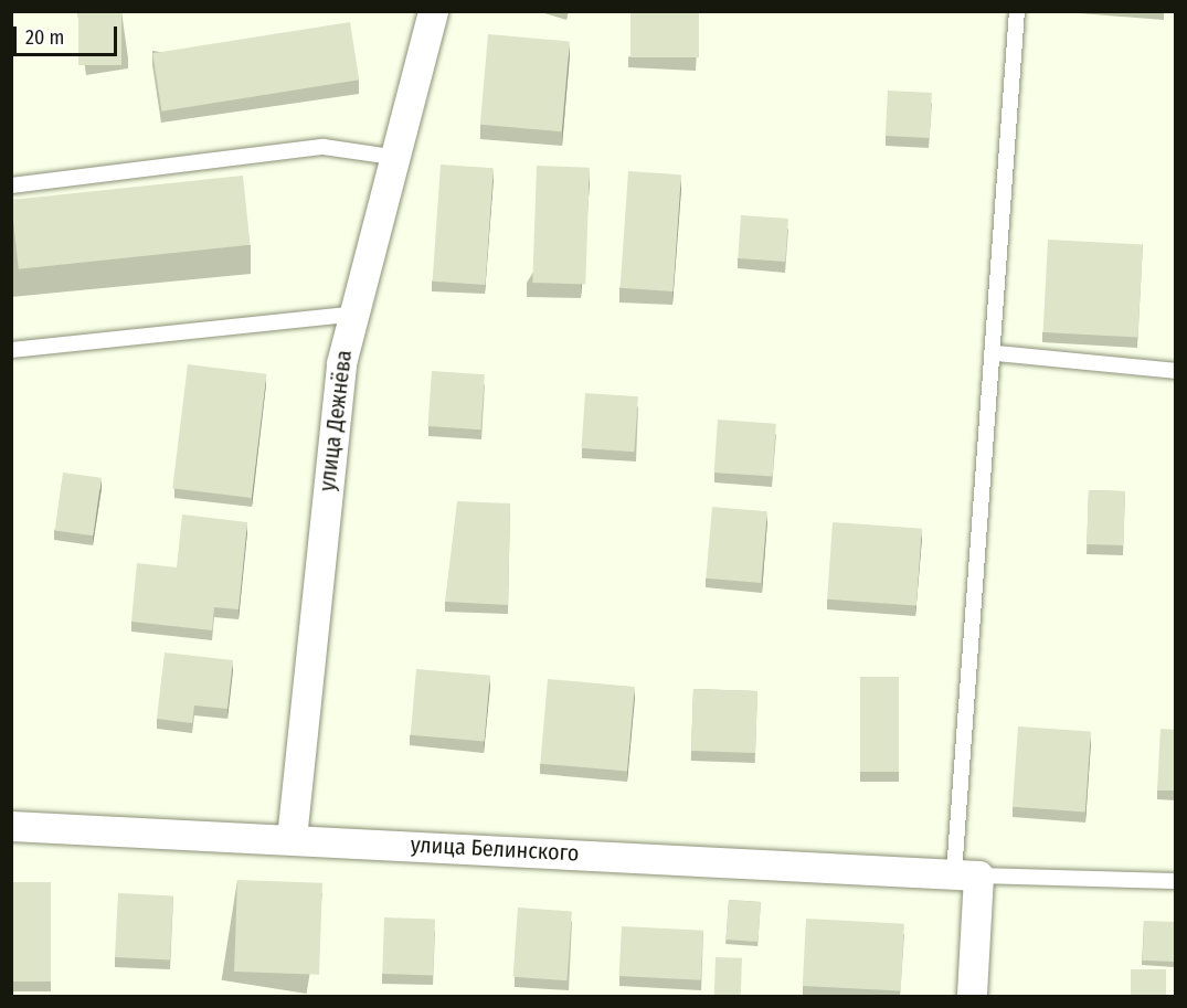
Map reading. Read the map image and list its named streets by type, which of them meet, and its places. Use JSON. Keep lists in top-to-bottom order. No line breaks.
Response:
{"streets":{"street":["улица Дежнёва","улица Белинского"]},"crossings":[["улица Дежнёва","улица Белинского"]],"scale_bar":"20 m"}
